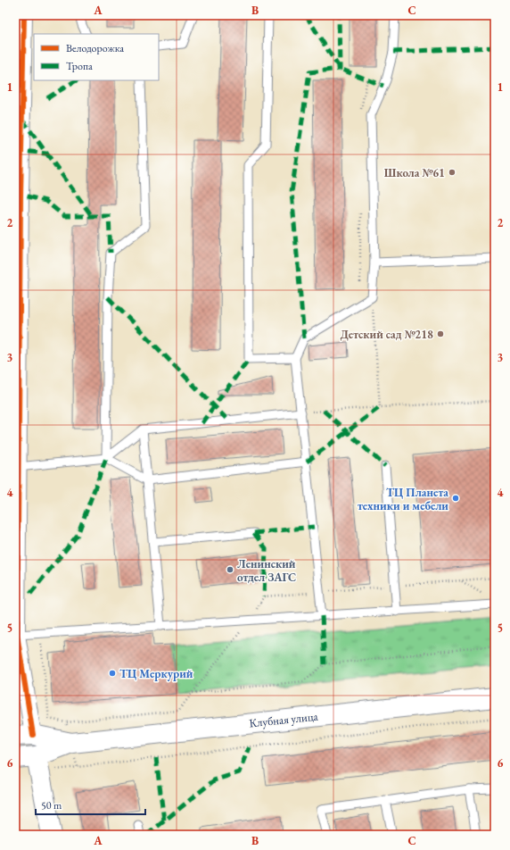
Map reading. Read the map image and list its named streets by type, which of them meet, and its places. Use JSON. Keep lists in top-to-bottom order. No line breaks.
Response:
{"streets":{"main road":["Клубная улица"]},"places":["Школа №61","Детский сад №218","ТЦ Планета техники и мебели","Ленинский отдел ЗАГС","ТЦ Меркурий"],"legend":["Велодорожка","Тропа"],"scale_bar":"50 m","grid":{"columns":["A","B","C"],"rows":["1","2","3","4","5","6"]}}
